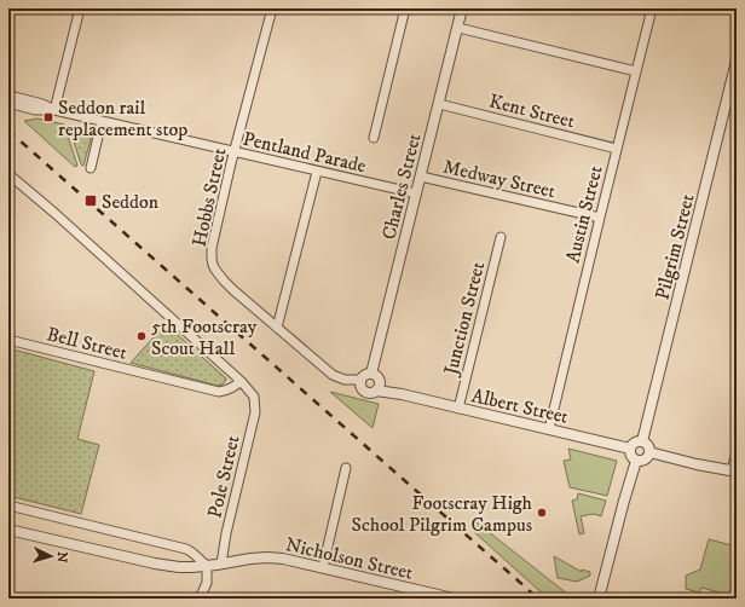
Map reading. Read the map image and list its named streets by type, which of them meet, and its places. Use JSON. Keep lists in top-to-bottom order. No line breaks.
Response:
{"streets":{"street":["Kent Street","Pentland Parade","Medway Street","Charles Street","Hobbs Street","Austin Street","Pilgrim Street","Junction Street","Bell Street","Albert Street","Pole Street","Nicholson Street"]},"crossings":[["Kent Street","Charles Street"],["Kent Street","Austin Street"],["Pentland Parade","Charles Street"],["Pentland Parade","Hobbs Street"],["Medway Street","Charles Street"],["Medway Street","Austin Street"],["Charles Street","Hobbs Street"],["Charles Street","Albert Street"],["Hobbs Street","Albert Street"],["Austin Street","Albert Street"],["Pilgrim Street","Albert Street"],["Junction Street","Albert Street"],["Bell Street","Pole Street"],["Pole Street","Nicholson Street"]],"places":{"transit":["Seddon rail replacement stop","Seddon"],"other":["5th Footscray Scout Hall","Footscray High School Pilgrim Campus"]},"north":"right"}
